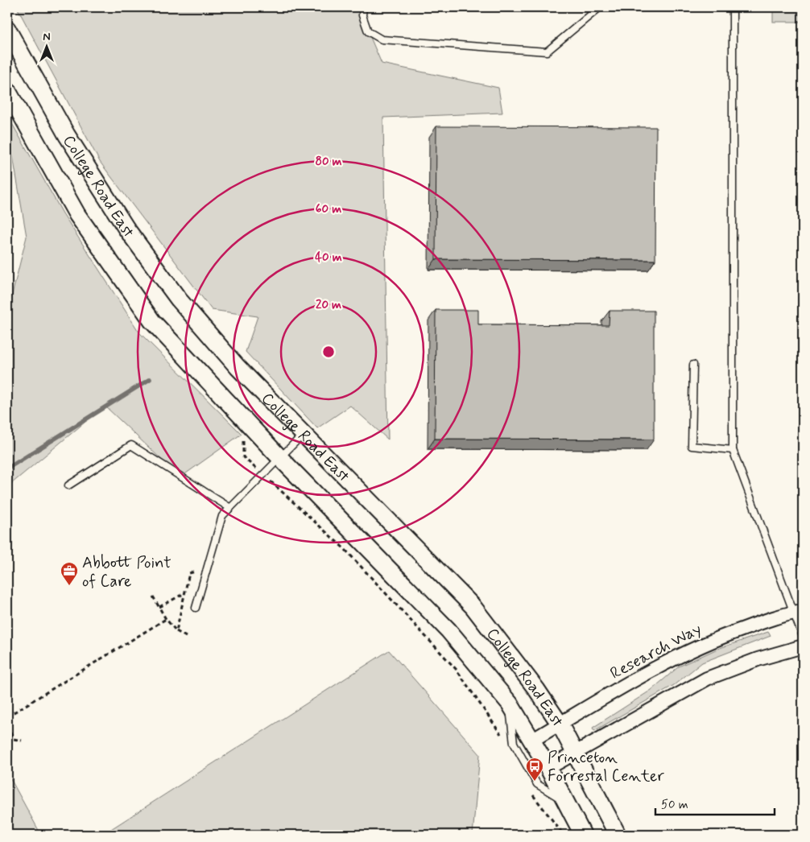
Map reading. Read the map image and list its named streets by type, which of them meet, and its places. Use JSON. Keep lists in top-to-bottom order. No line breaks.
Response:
{"streets":{"street":["College Road East","Research Way"]},"crossings":[["College Road East","Research Way"]],"places":{"office":["Abbott Point of Care"],"bus stop":["Princeton Forrestal Center"]},"scale_bar":"50 m","north":"top","rings":["80 m","60 m","40 m","20 m"]}
